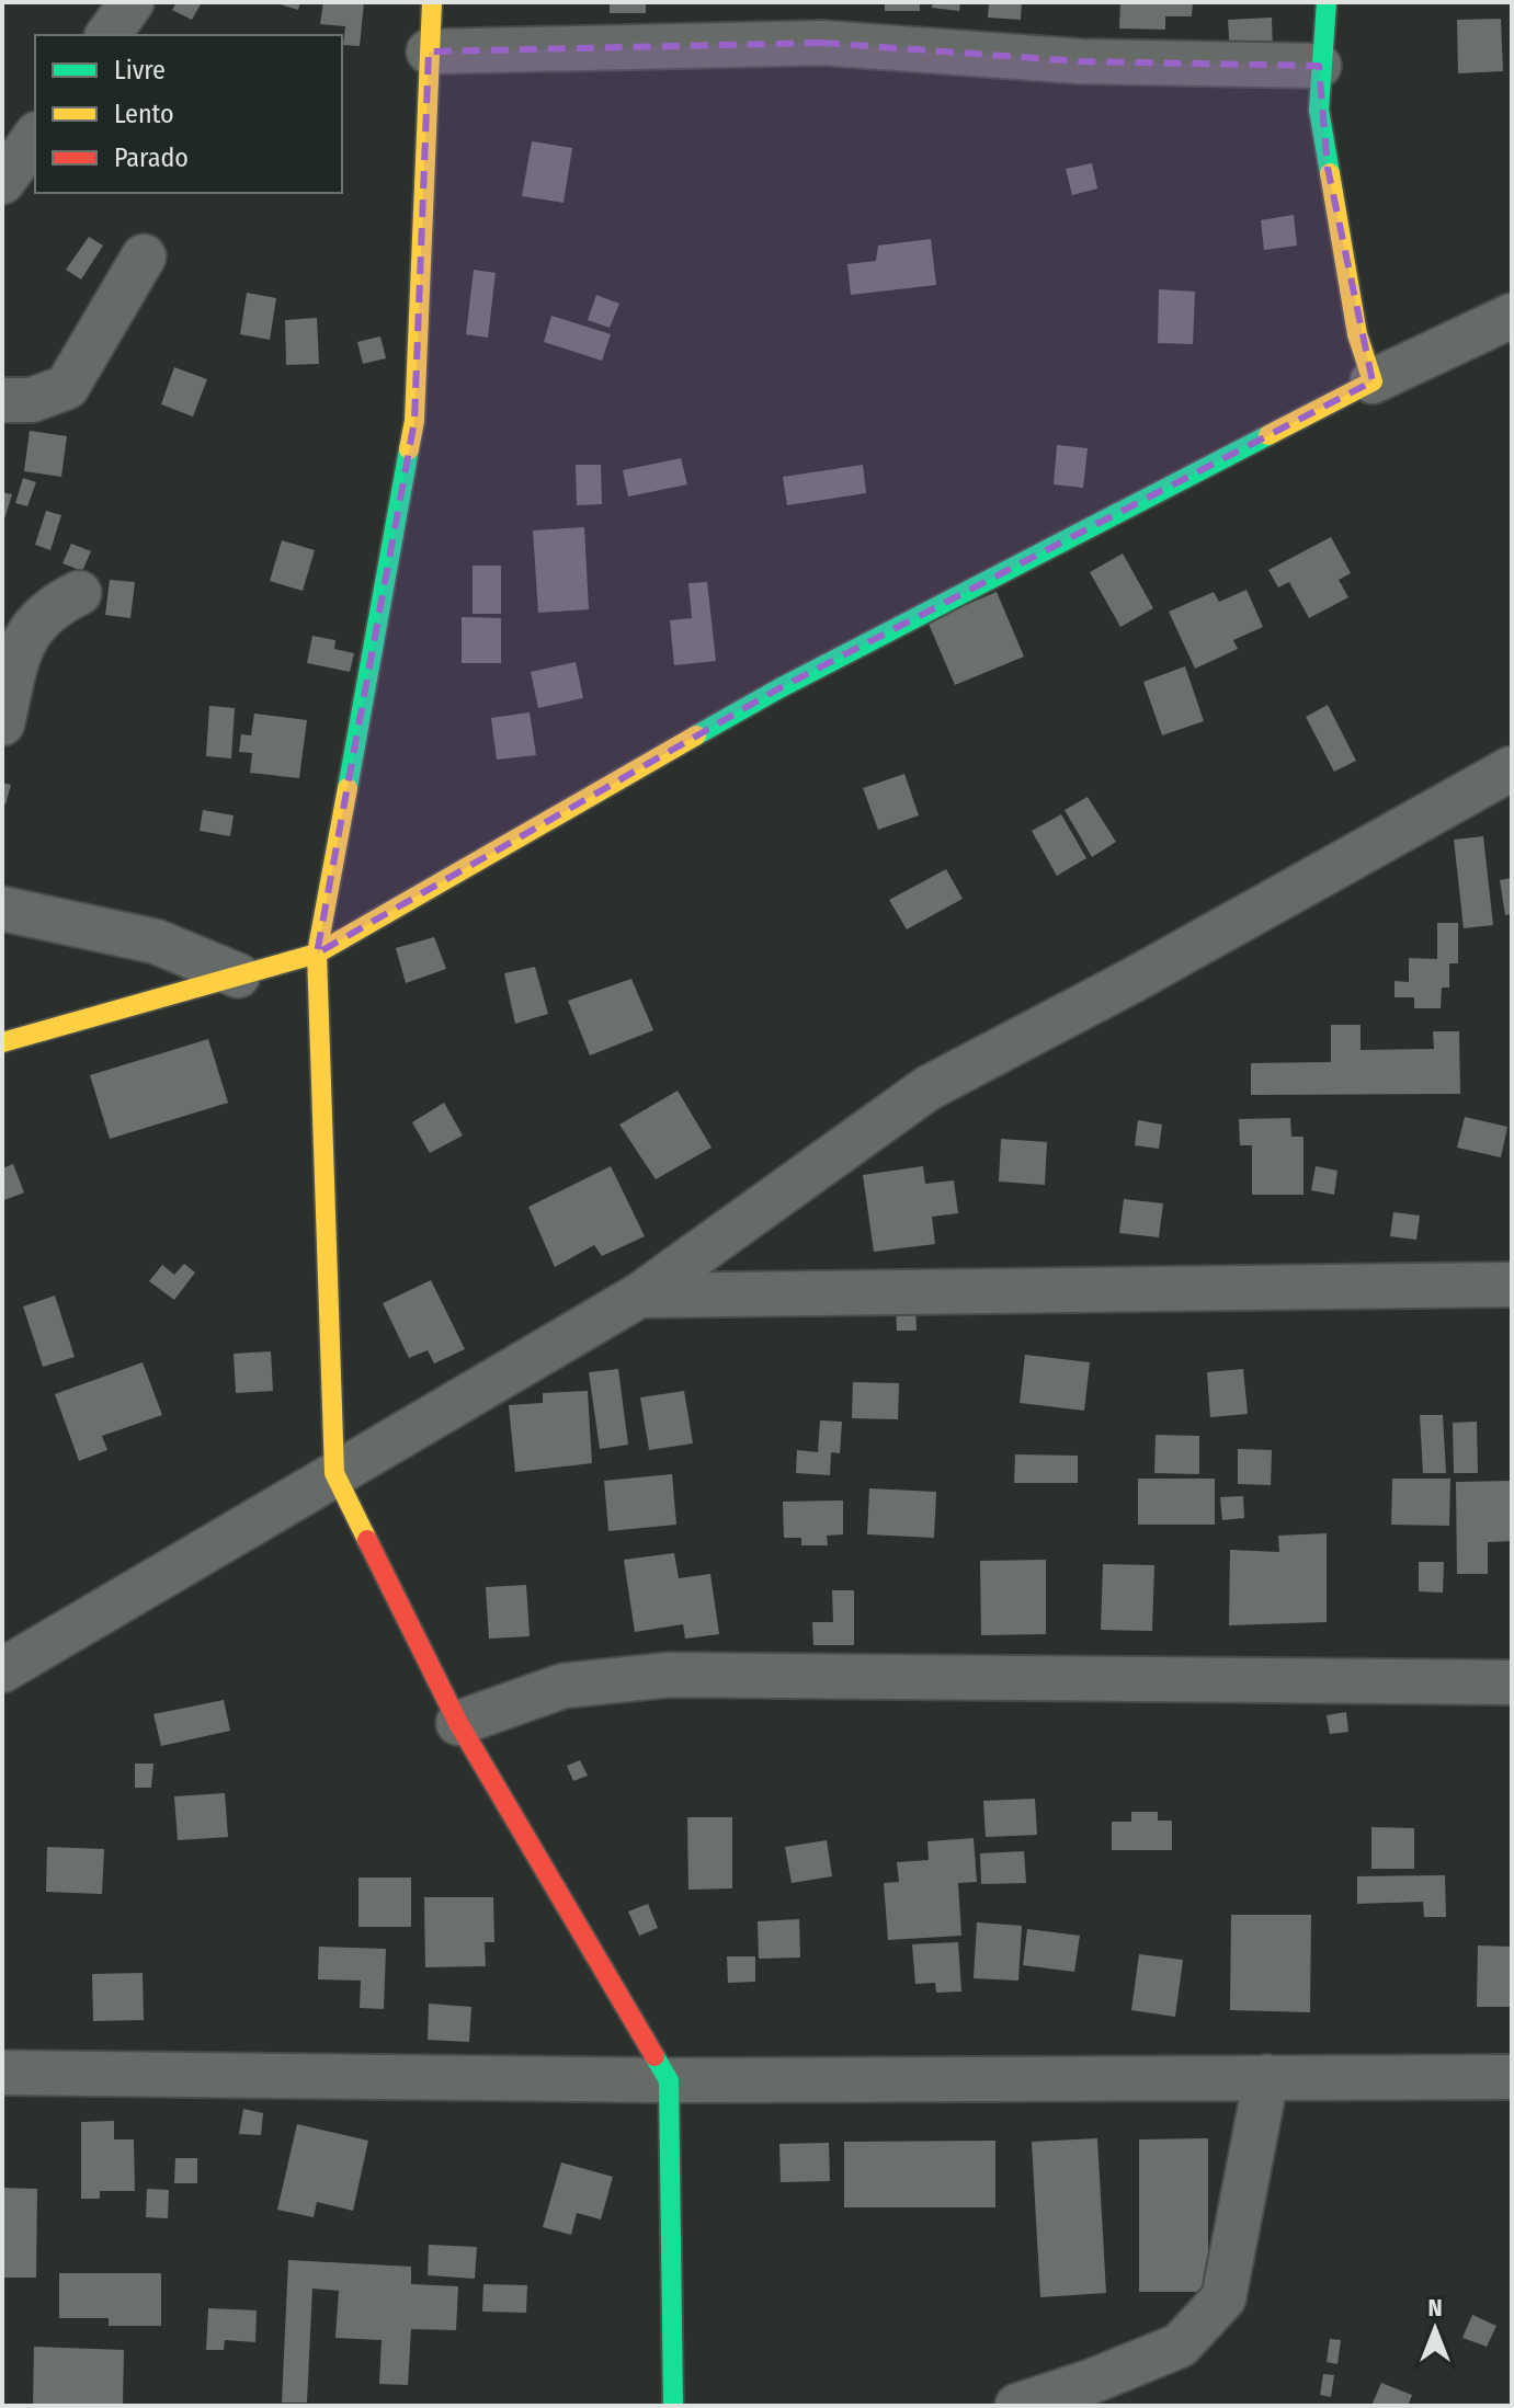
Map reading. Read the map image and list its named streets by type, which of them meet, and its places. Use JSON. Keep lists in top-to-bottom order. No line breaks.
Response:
{"legend":["Livre","Lento","Parado"],"north":"top"}
